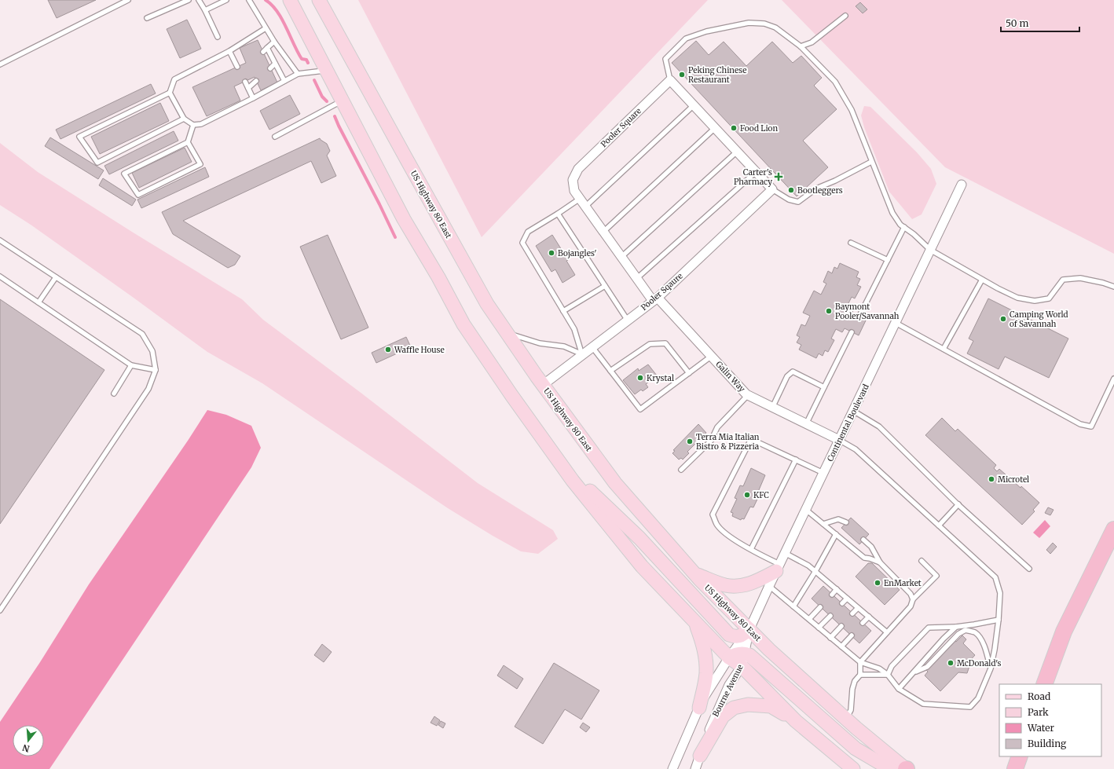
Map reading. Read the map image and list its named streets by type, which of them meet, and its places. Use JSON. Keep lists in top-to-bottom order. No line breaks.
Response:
{"streets":{"main road":["US Highway 80 East"],"street":["Pooler Square","Pooler Sqaure","Galin Way","Continental Boulevard","Bourne Avenue"]},"crossings":[["Pooler Square","Pooler Sqaure"],["Pooler Square","Galin Way"],["US Highway 80 East","Pooler Sqaure"],["US Highway 80 East","Continental Boulevard"],["US Highway 80 East","Bourne Avenue"],["Pooler Sqaure","Galin Way"],["Galin Way","Continental Boulevard"],["Continental Boulevard","Bourne Avenue"]],"places":{"other":["Peking Chinese Restaurant","Food Lion","Bootleggers","Bojangles'","Baymont Pooler/Savannah","Camping World of Savannah","Waffle House","Krystal","Terra Mia Italian Bistro & Pizzeria","Microtel","KFC","EnMarket","McDonald's"],"health":["Carter's Pharmacy"]},"legend":["Road","Park","Water","Building"],"scale_bar":"50 m","north":"bottom"}
